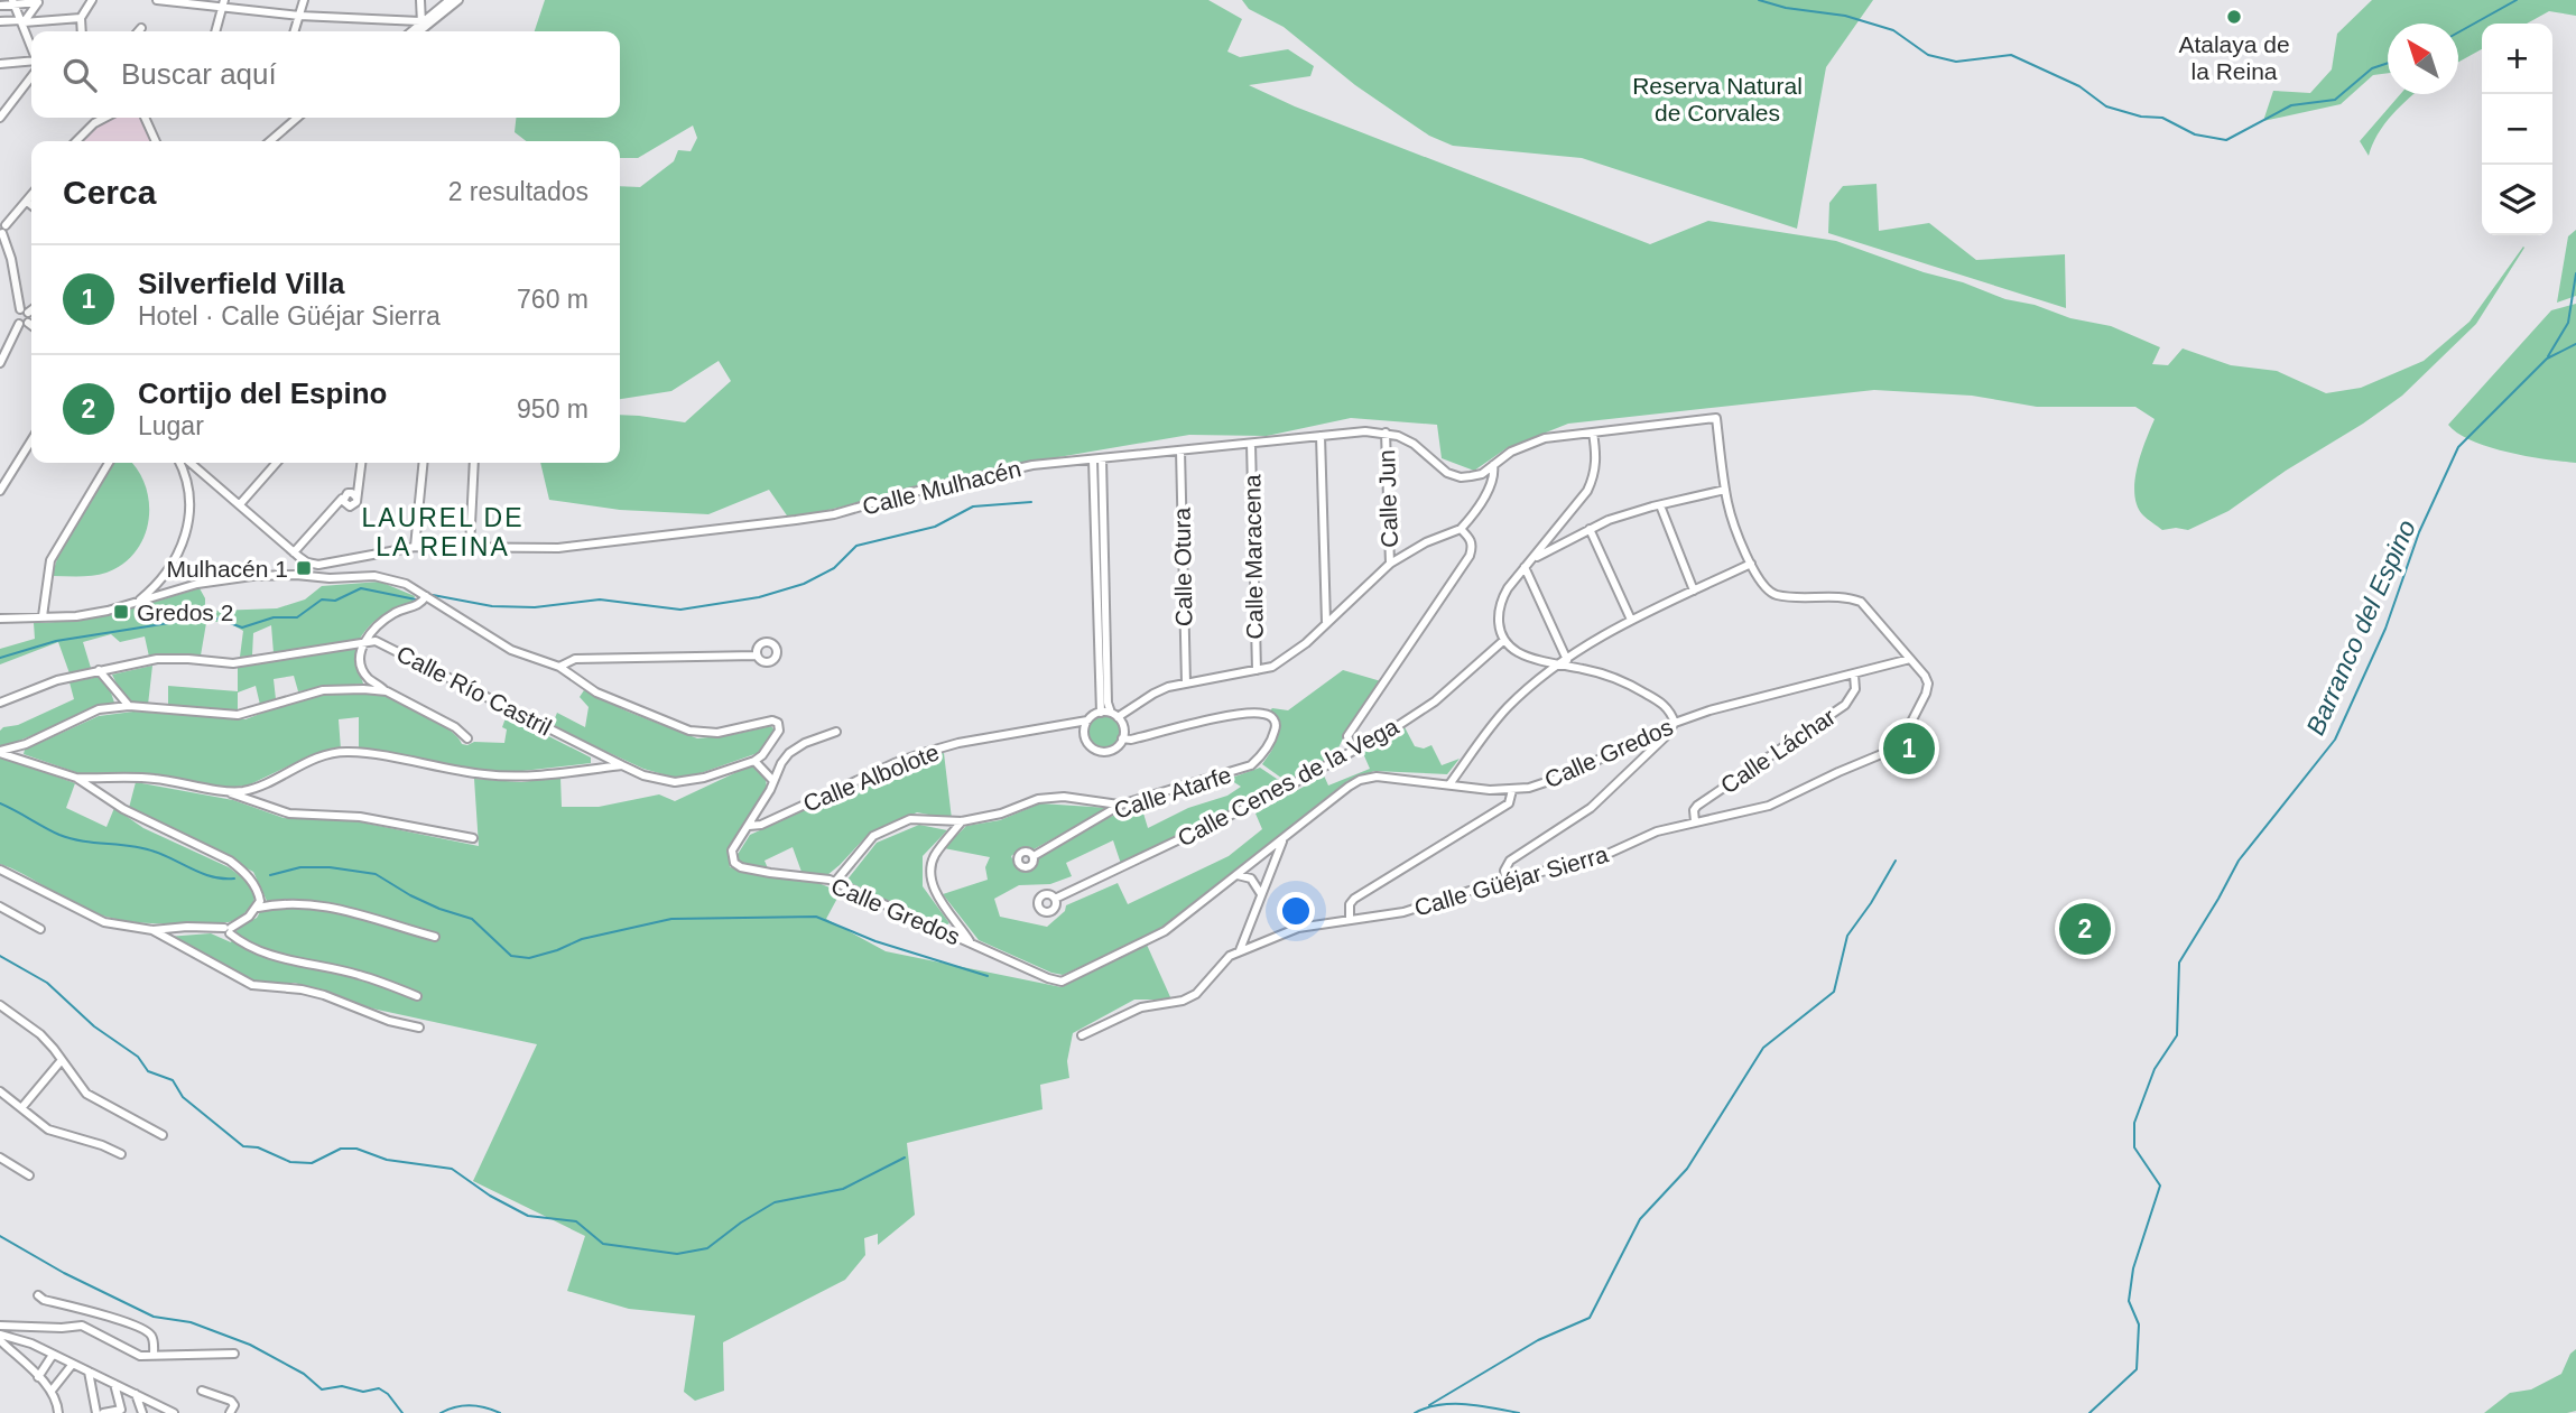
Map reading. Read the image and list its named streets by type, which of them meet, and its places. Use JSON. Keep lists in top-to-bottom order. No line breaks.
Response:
{"streets":{"street":["Calle Mulhacén","Calle Jun","Calle Maracena","Calle Otura","Calle Río Castril","Calle Láchar","Calle Gredos","Calle Albolote","Calle Cenes de la Vega","Calle Atarfe","Calle Güéjar Sierra"]},"crossings":[["Calle Mulhacén","Calle Jun"],["Calle Mulhacén","Calle Maracena"],["Calle Mulhacén","Calle Otura"],["Calle Láchar","Calle Gredos"],["Calle Láchar","Calle Güéjar Sierra"],["Calle Gredos","Calle Albolote"],["Calle Gredos","Calle Güéjar Sierra"],["Calle Albolote","Calle Atarfe"]],"districts":["LAUREL DE LA REINA"],"water":["Barranco del Espino"],"parks":["Reserva Natural de Corvales"],"places":{"other":["Atalaya de la Reina"],"transit":["Mulhacén 1","Gredos 2"]},"north":"top left","page":{"map_buttons":["+","−"],"search":"Buscar aquí","heading":["Cerca","2 resultados"],"list":[{"mark":"1","name":"Silverfield Villa","note":"Hotel · Calle Güéjar Sierra","value":"760 m"},{"mark":"2","name":"Cortijo del Espino","note":"Lugar","value":"950 m"}],"pins":["1","2"]}}
